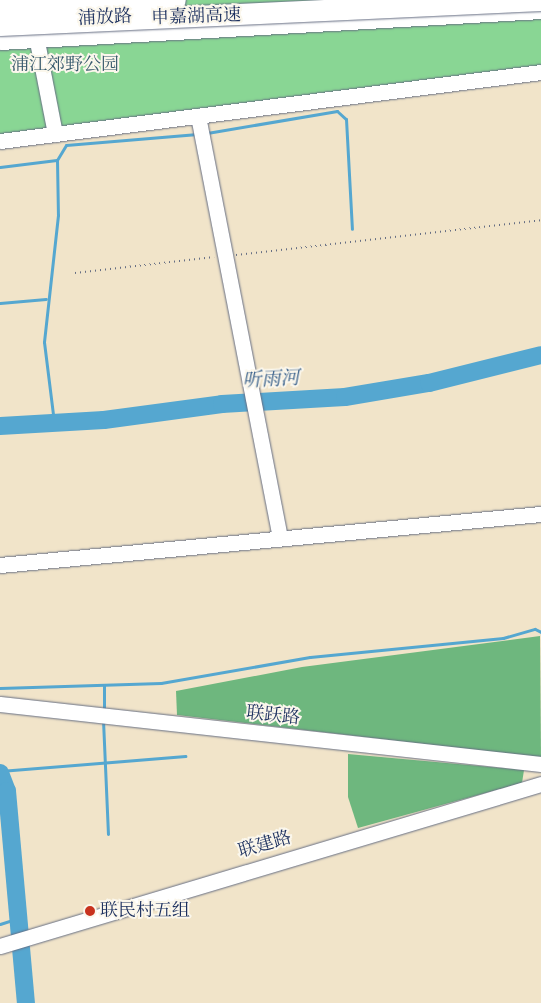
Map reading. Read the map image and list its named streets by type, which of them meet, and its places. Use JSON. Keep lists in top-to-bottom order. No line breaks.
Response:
{"streets":{"highway":["申嘉湖高速"],"street":["浦放路","联跃路","联建路"]},"water":["听雨河"],"parks":["浦江郊野公园"],"places":["联民村五组"]}
